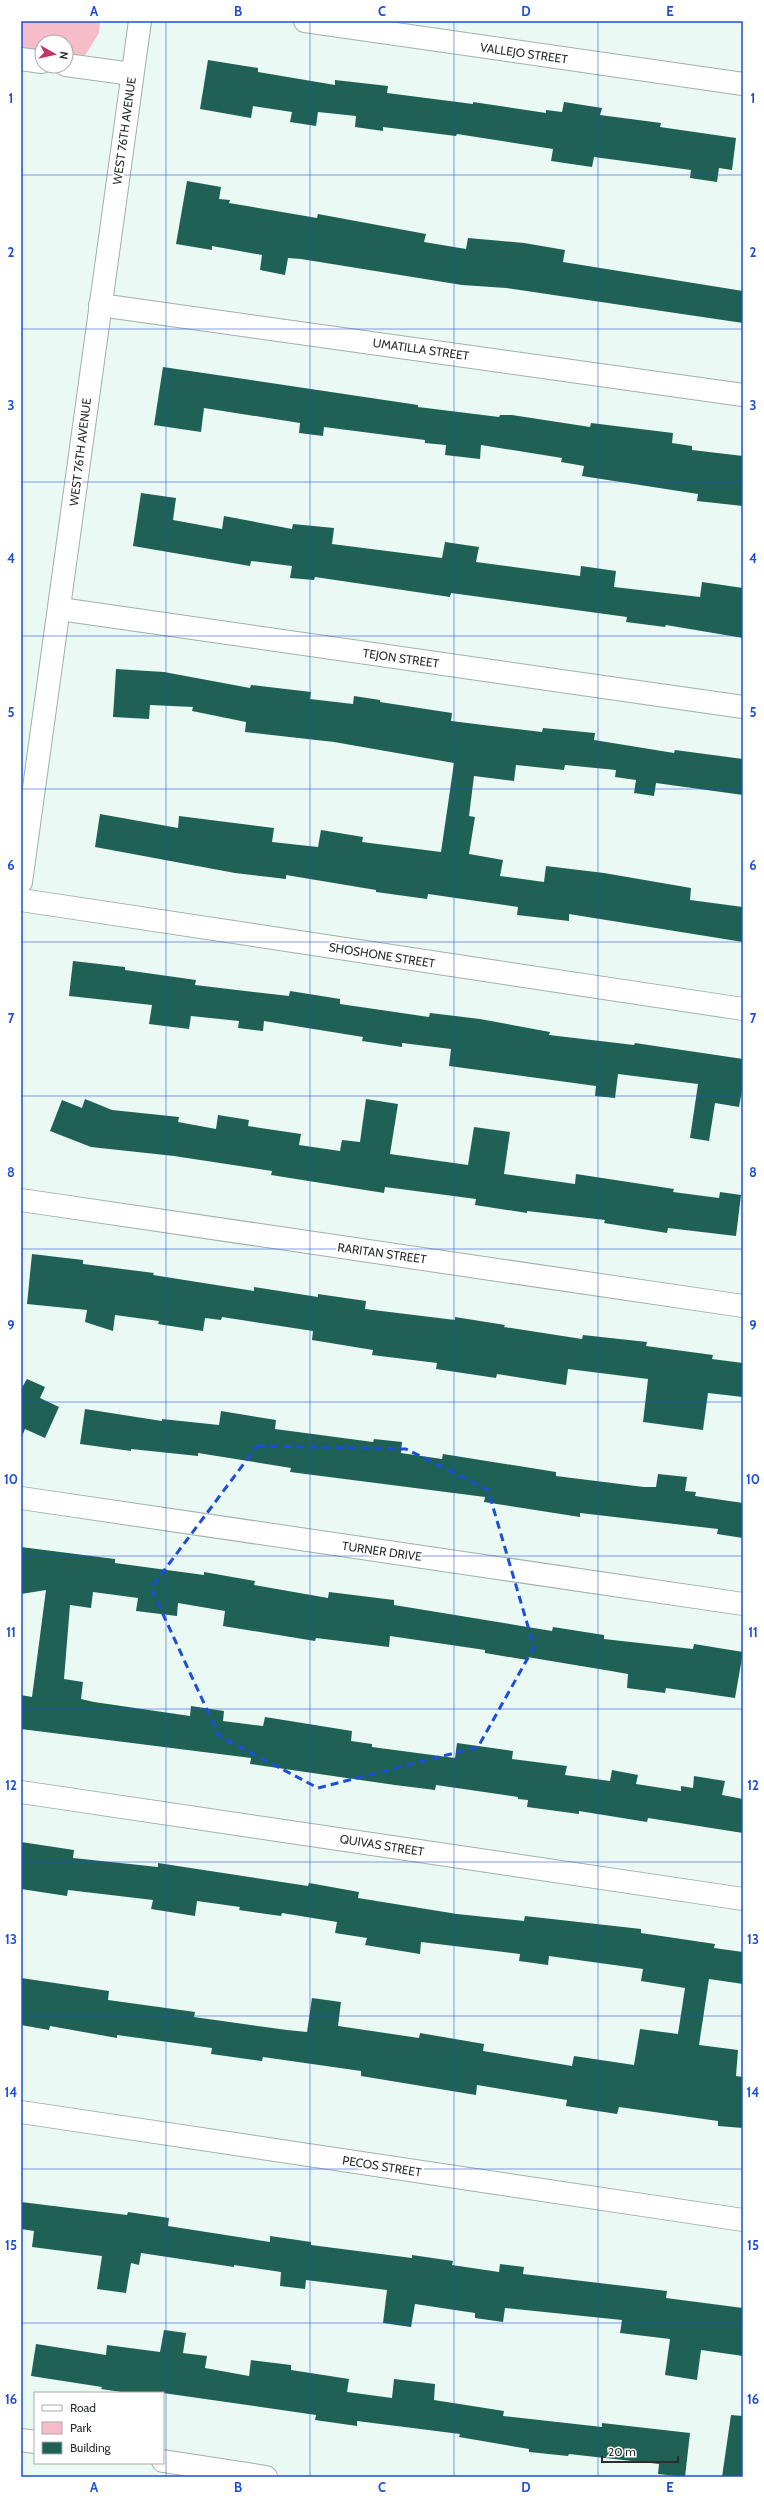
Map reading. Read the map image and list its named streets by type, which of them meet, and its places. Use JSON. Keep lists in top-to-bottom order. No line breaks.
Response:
{"streets":{"street":["VALLEJO STREET","WEST 76TH AVENUE","UMATILLA STREET","TEJON STREET","SHOSHONE STREET","RARITAN STREET","TURNER DRIVE","QUIVAS STREET","PECOS STREET"]},"crossings":[["WEST 76TH AVENUE","UMATILLA STREET"],["WEST 76TH AVENUE","TEJON STREET"]],"legend":["Road","Park","Building"],"scale_bar":"20 m","north":"right","grid":{"columns":["A","B","C","D","E"],"rows":["1","2","3","4","5","6","7","8","9","10","11","12","13","14","15","16"]}}
